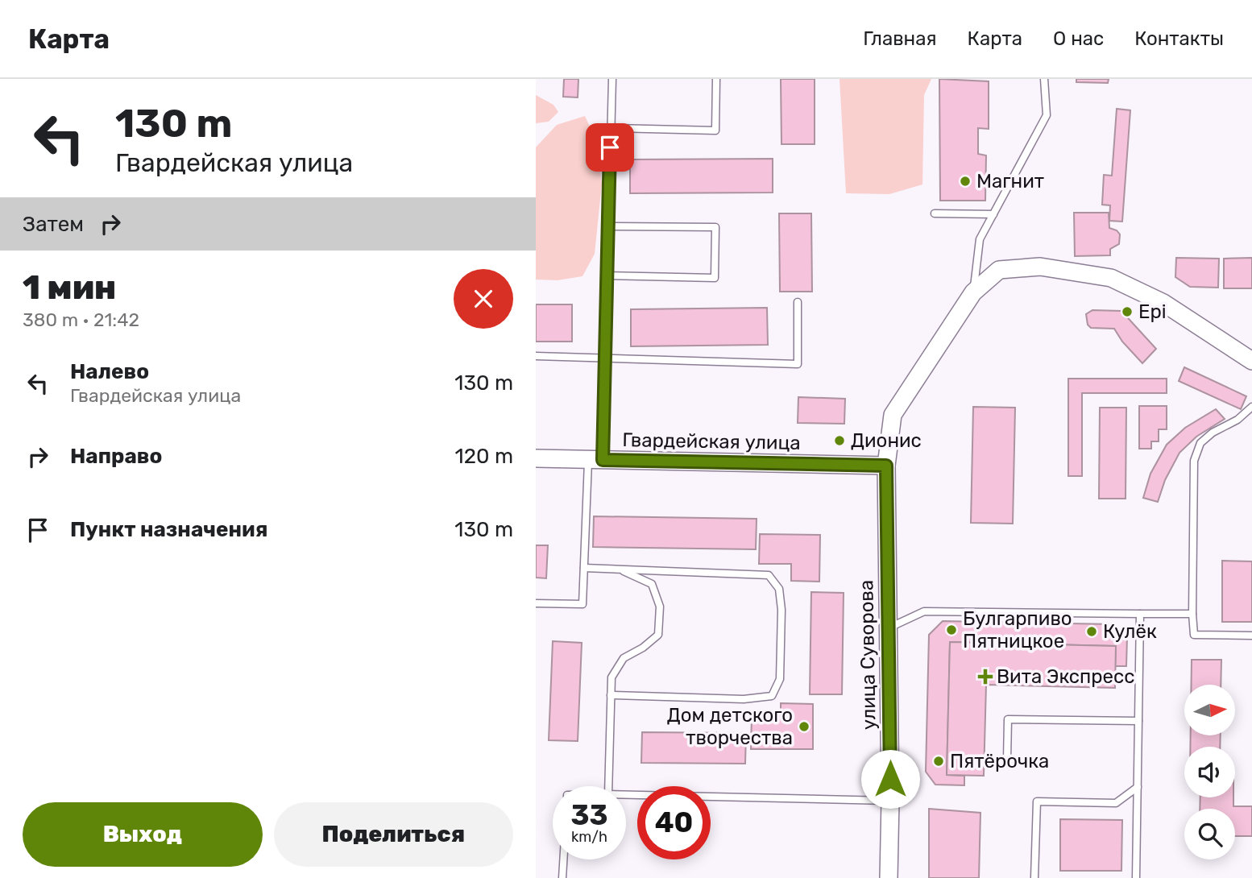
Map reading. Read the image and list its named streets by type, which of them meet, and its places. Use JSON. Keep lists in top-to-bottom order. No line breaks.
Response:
{"streets":{"street":["Гвардейская улица","улица Суворова"]},"crossings":[["Гвардейская улица","улица Суворова"]],"places":{"other":["Магнит","Epi","Дионис","Булгарпиво Пятницкое","Кулёк","Дом детского творчества","Пятёрочка"],"health":["Вита Экспресс"]},"north":"right","page":{"header":"Карта","nav":["Главная","Карта","О нас","Контакты"],"turn":["130 m","Гвардейская улица"],"then":"Затем","heading":["1 мин","380 m · 21:42"],"list":[{"name":"Налево","note":"Гвардейская улица","value":"130 m"},{"name":"Направо","value":"120 m"},{"name":"Пункт назначения","value":"130 m"}],"speed":"33 km/h","limit":"40","buttons":["Выход","Поделиться"]}}
